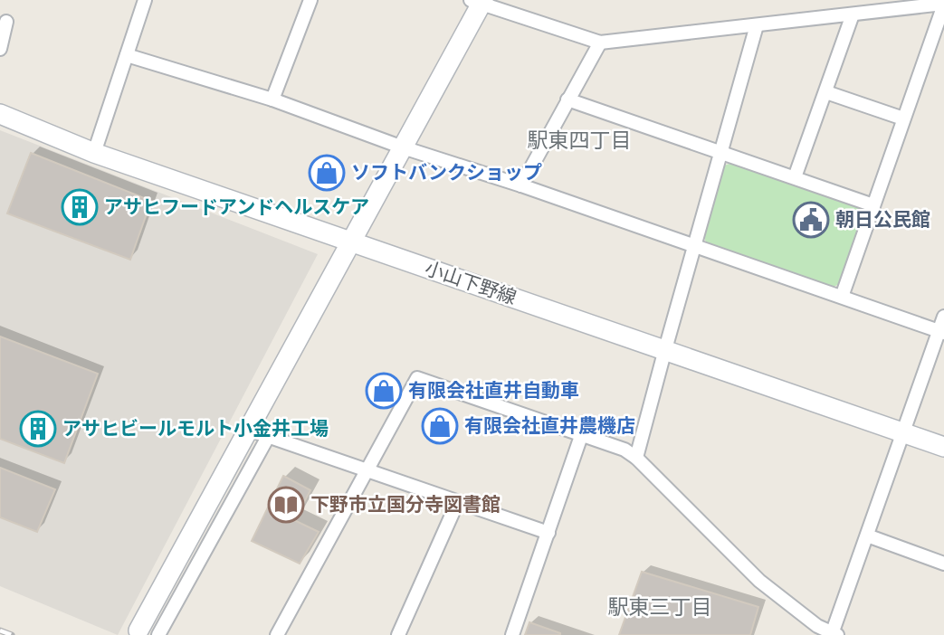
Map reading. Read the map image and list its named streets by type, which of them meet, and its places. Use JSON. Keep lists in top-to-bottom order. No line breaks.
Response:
{"streets":{"main road":["小山下野線"]},"districts":["駅東四丁目","駅東三丁目"],"places":{"shop":["ソフトバンクショップ","有限会社直井自動車","有限会社直井農機店"],"building":["アサヒフードアンドヘルスケア","アサヒビールモルト小金井工場"],"public building":["朝日公民館"],"library":["下野市立国分寺図書館"]}}
